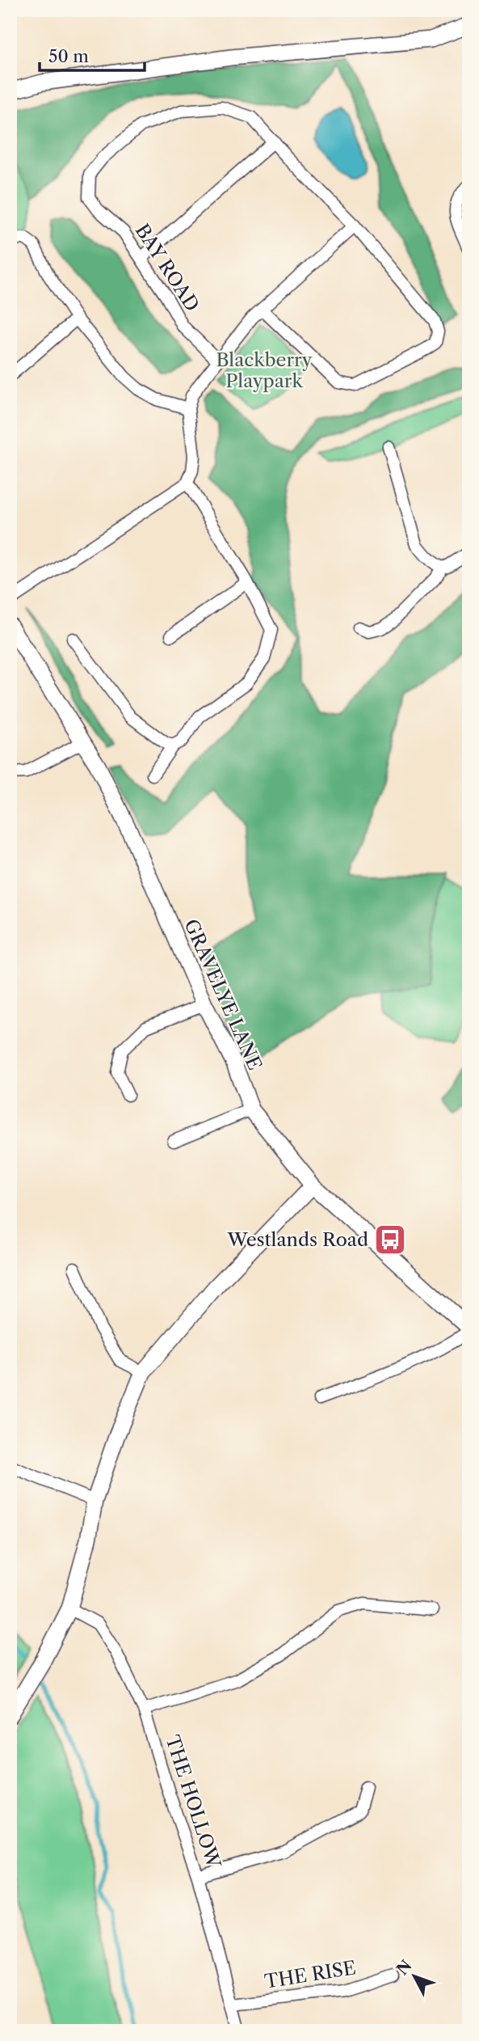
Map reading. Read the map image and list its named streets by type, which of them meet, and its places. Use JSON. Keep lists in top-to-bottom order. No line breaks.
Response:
{"streets":{"street":["BAY ROAD","GRAVELYE LANE","THE HOLLOW","THE RISE"]},"crossings":[["THE HOLLOW","THE RISE"]],"parks":["Blackberry Playpark"],"places":{"bus stop":["Westlands Road"]},"scale_bar":"50 m","north":"top left"}
